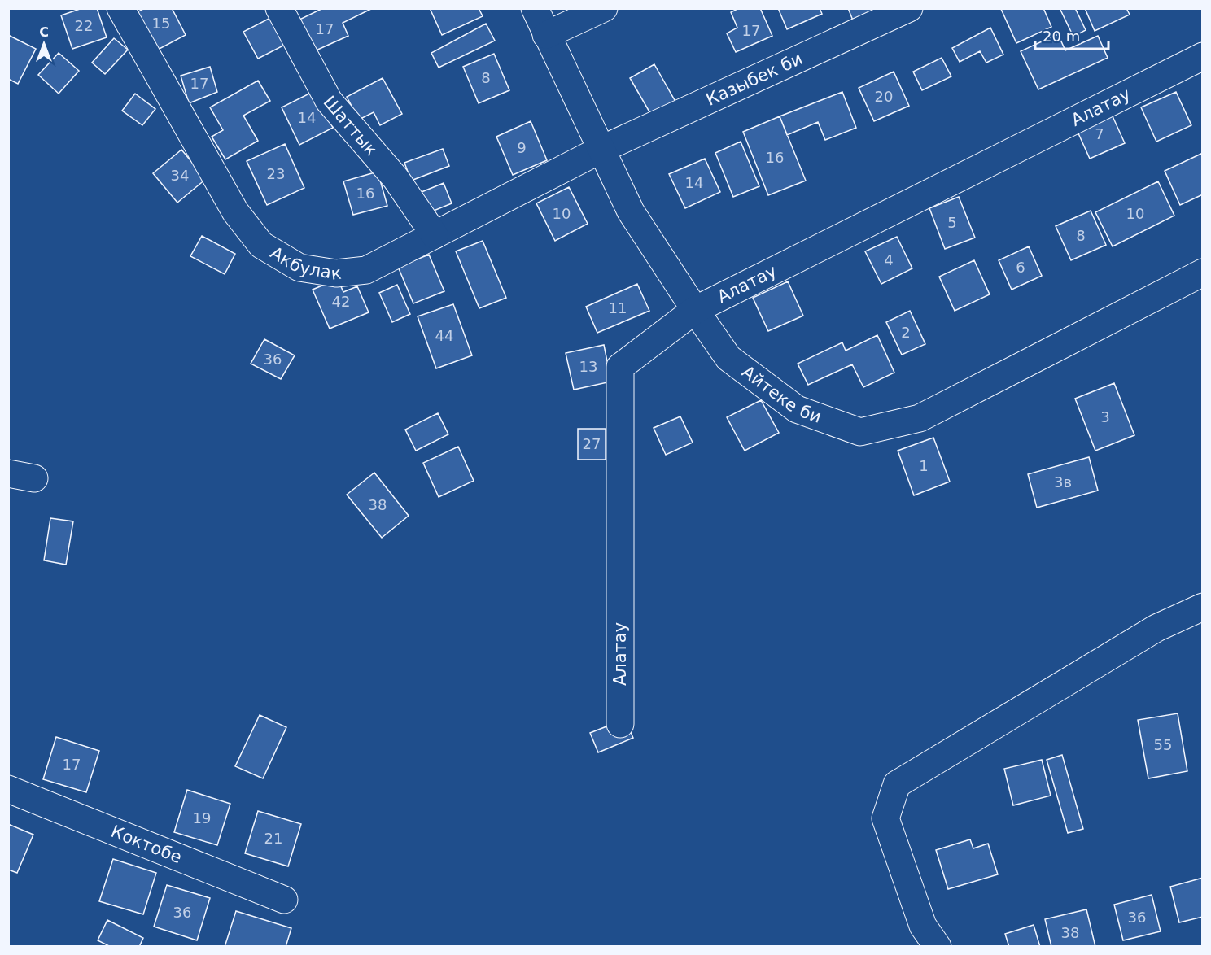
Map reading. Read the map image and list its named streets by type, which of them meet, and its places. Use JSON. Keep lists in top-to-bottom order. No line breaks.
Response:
{"streets":{"street":["Казыбек би","Алатау","Шаттык","Акбулак","Айтеке би","Коктобе"]},"crossings":[["Казыбек би","Акбулак"],["Казыбек би","Айтеке би"],["Алатау","Айтеке би"],["Шаттык","Акбулак"],["Акбулак","Айтеке би"]],"house_numbers":["15","22","17","17","8","17","20","14","7","9","16","23","34","14","16","10","10","5","8","4","6","42","11","2","44","36","13","3","27","1","3в","38","55","17","19","21","36","36","38"],"scale_bar":"20 m","north":"top"}
